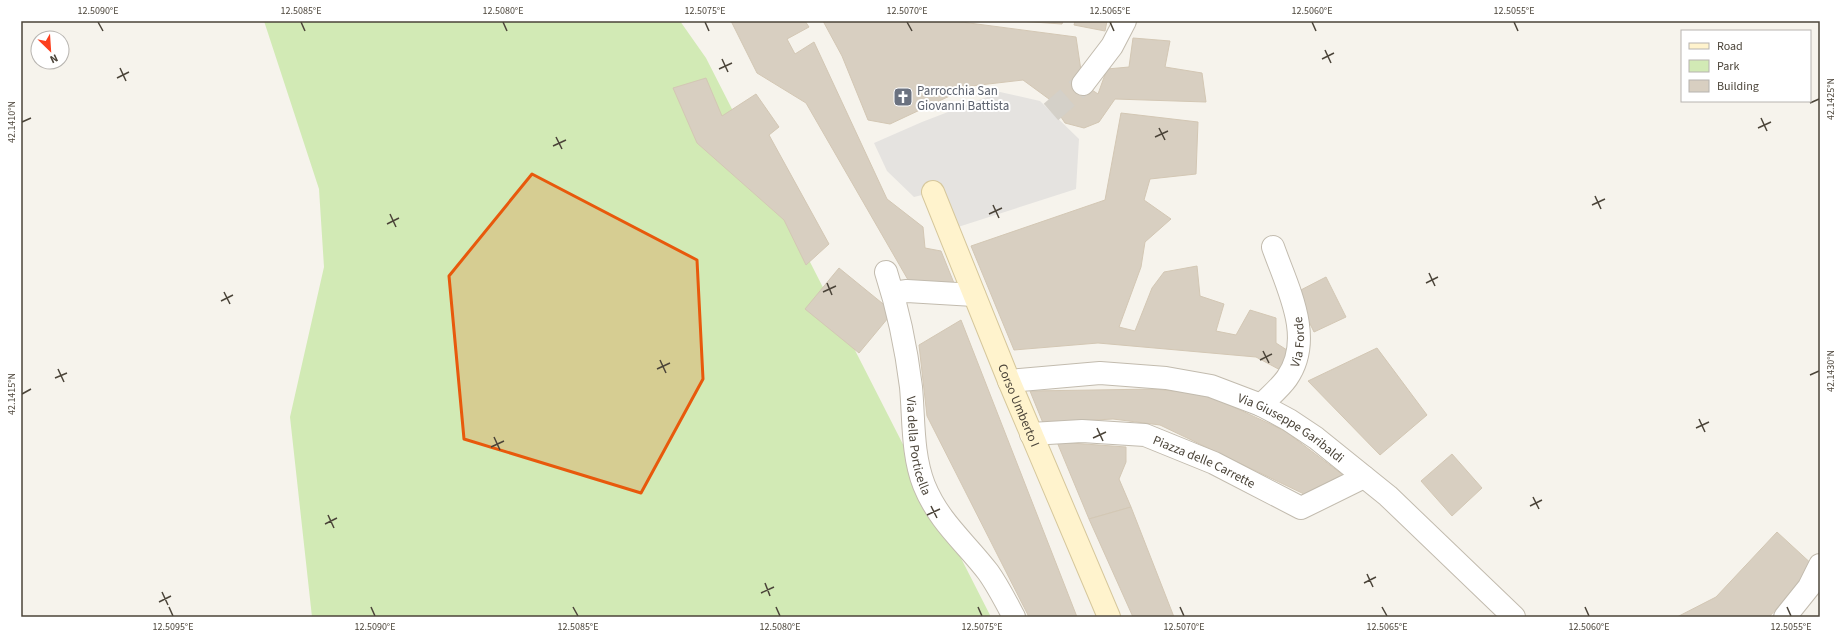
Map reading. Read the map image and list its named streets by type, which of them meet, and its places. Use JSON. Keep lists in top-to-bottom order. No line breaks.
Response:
{"streets":{"street":["Via Forde","Corso Umberto I","Via Giuseppe Garibaldi","Via della Porticella","Piazza delle Carrette"]},"crossings":[["Via Forde","Via Giuseppe Garibaldi"],["Corso Umberto I","Via Giuseppe Garibaldi"],["Corso Umberto I","Piazza delle Carrette"],["Via Giuseppe Garibaldi","Piazza delle Carrette"]],"places":{"church":["Parrocchia San Giovanni Battista"]},"legend":["Road","Park","Building"],"north":"bottom right","coordinates":["12.5090°E","12.5085°E","12.5080°E","12.5075°E","12.5070°E","12.5065°E","12.5060°E","12.5055°E","42.1425°N","42.1410°N","42.1430°N","42.1415°N","12.5095°E"]}
